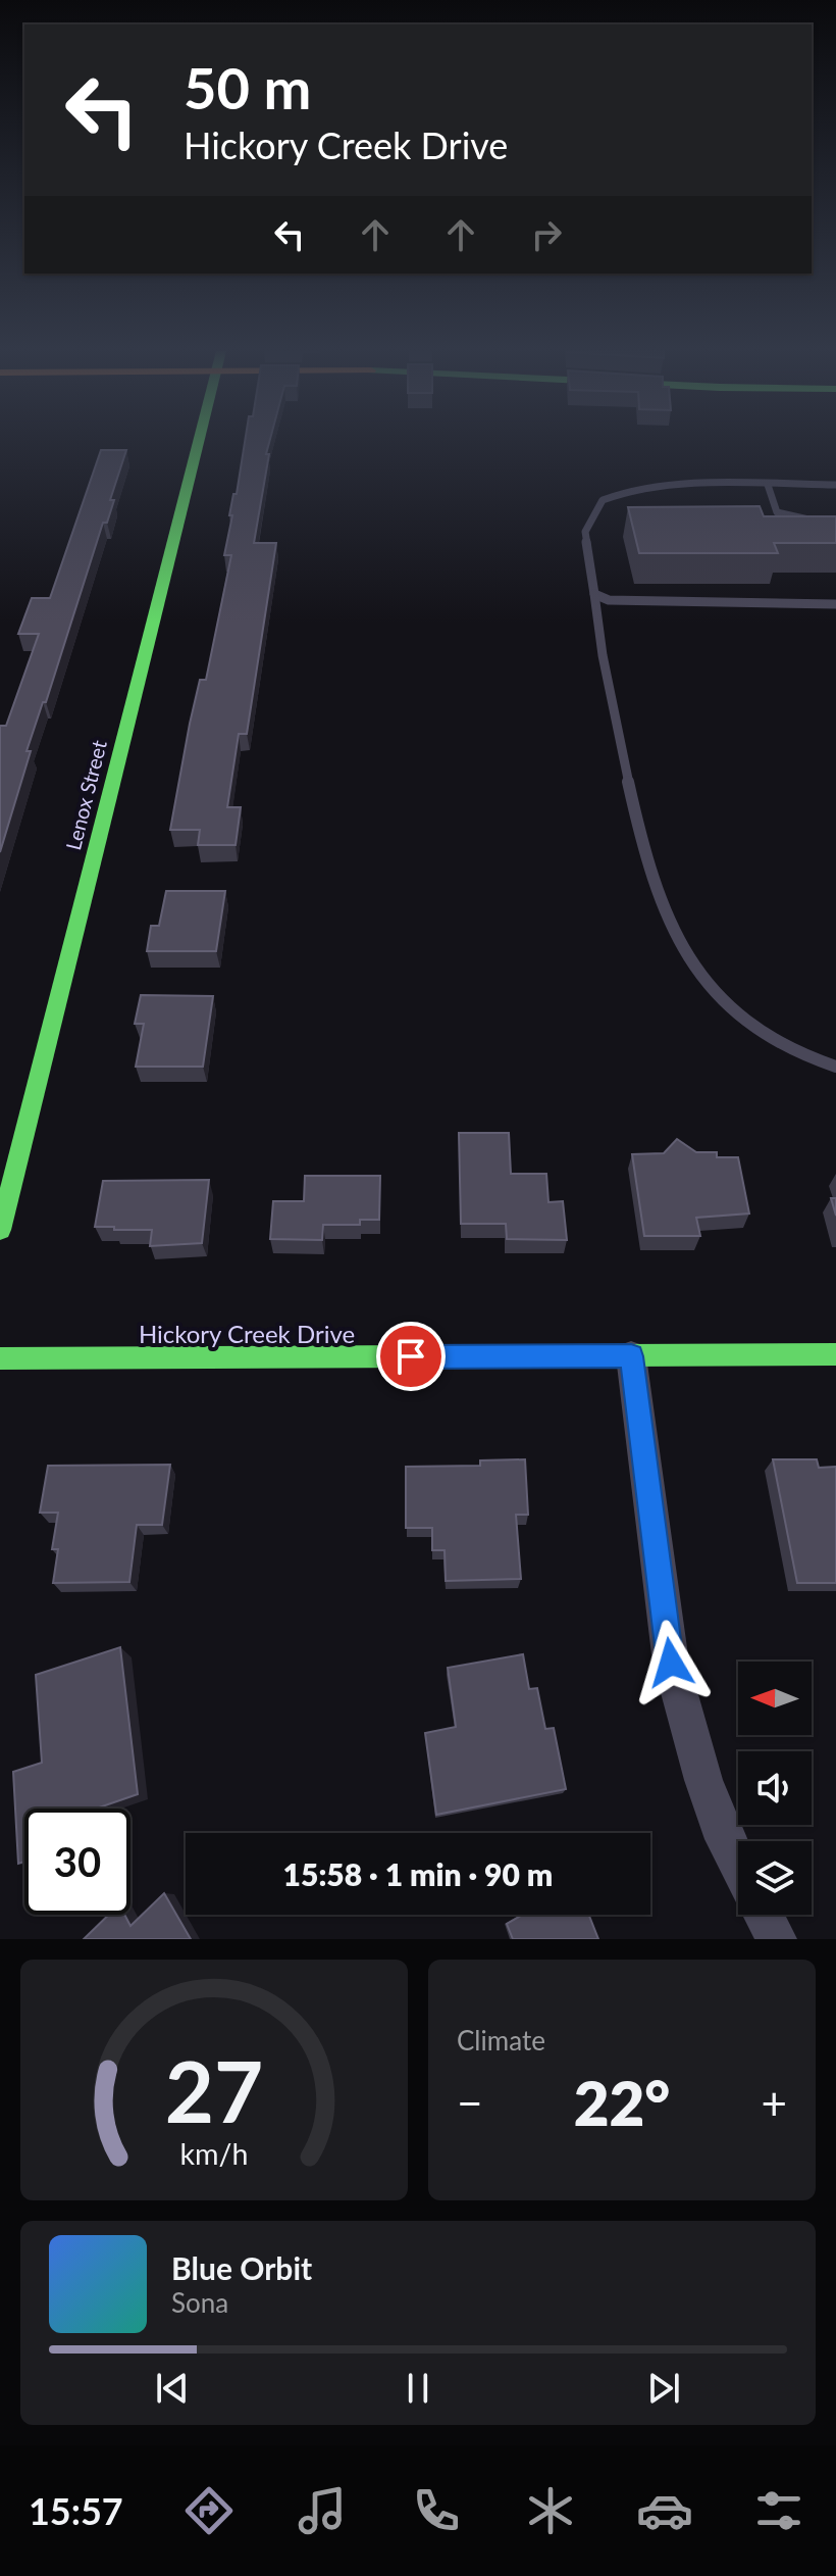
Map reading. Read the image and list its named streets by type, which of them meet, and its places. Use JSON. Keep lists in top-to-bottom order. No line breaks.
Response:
{"streets":{"street":["Lenox Street","Hickory Creek Drive"]},"north":"left","page":{"turn":["50 m","Hickory Creek Drive"],"limit":"30","trip":"15:58 · 1 min · 90 m","tile":"Climate","heat":["−","22°","+"],"song":["Blue Orbit","Sona"],"tabs":"15:57","gauge":["27","km/h"]}}
